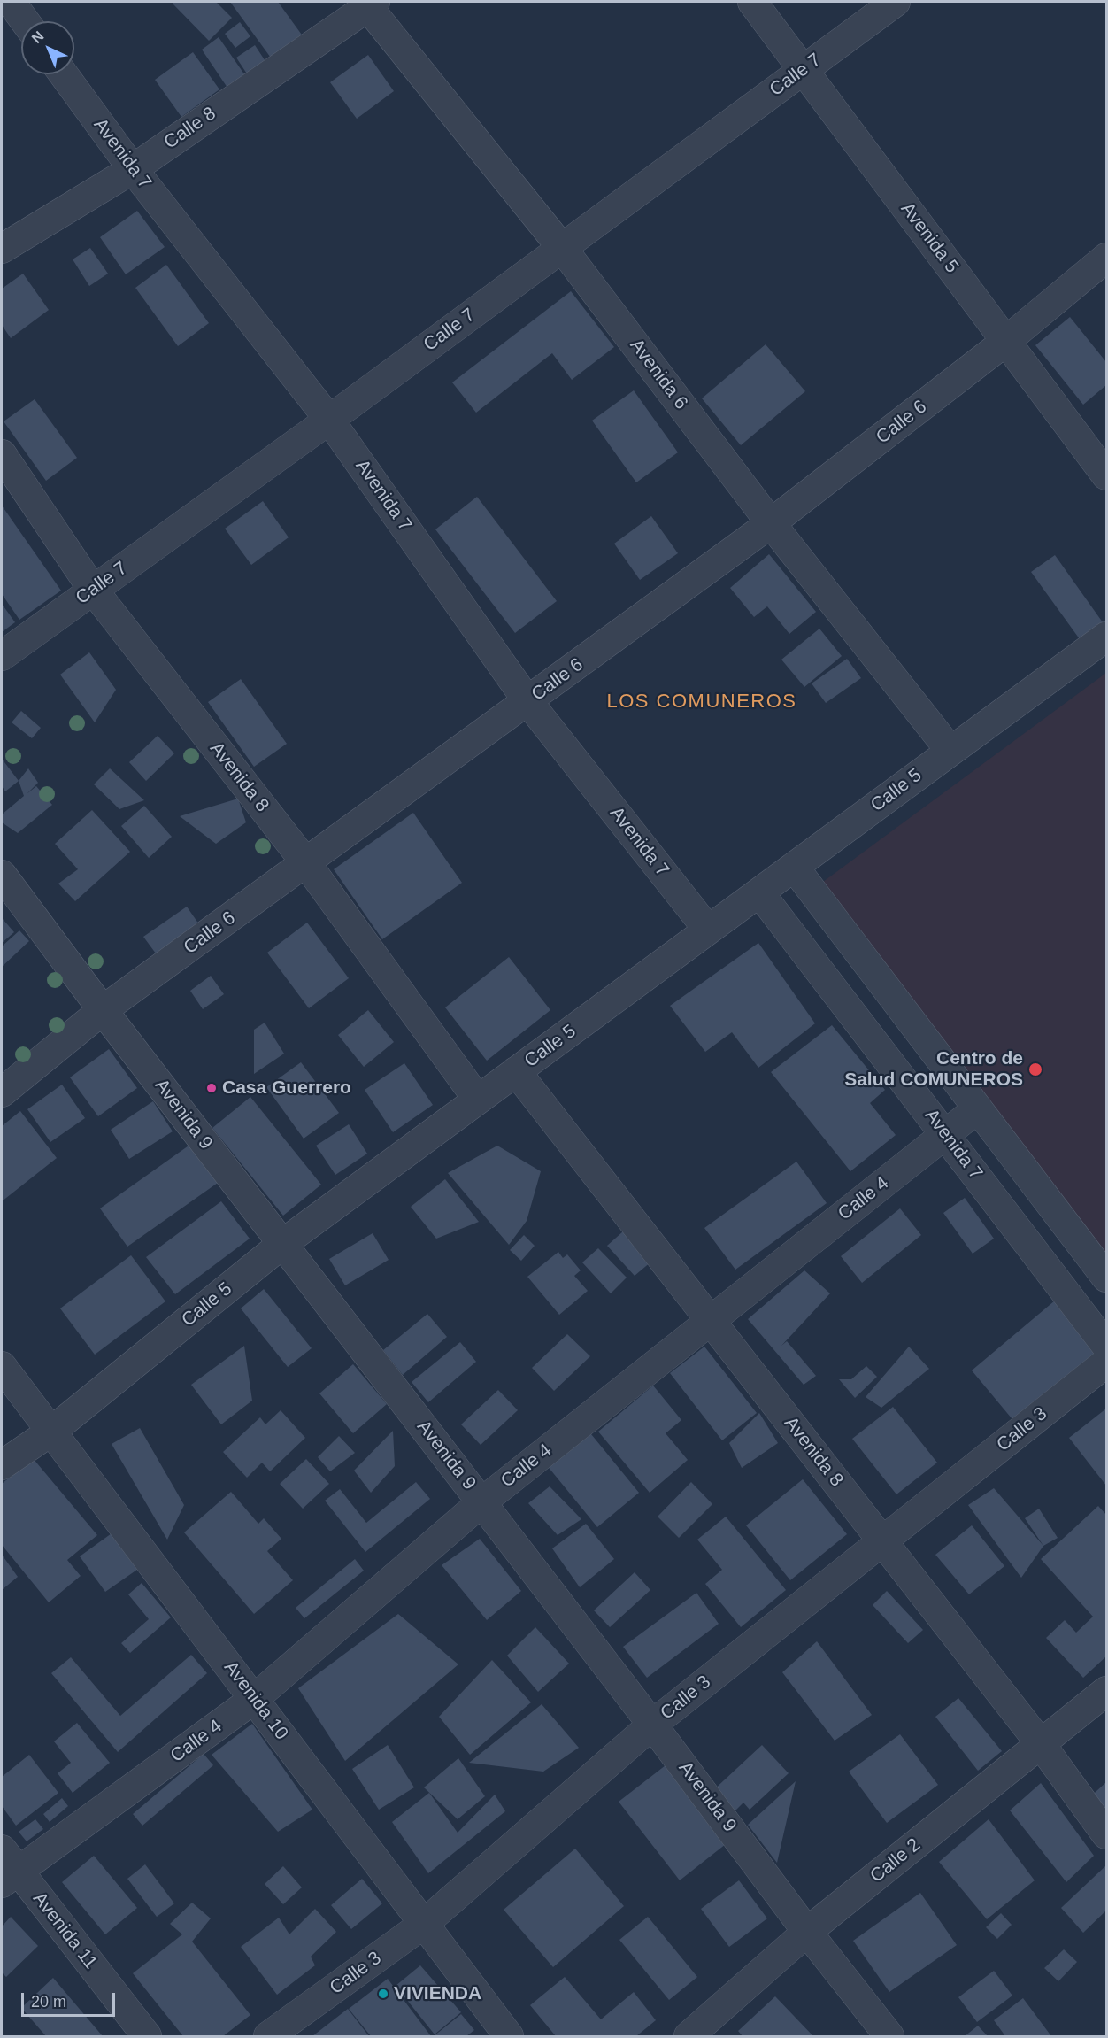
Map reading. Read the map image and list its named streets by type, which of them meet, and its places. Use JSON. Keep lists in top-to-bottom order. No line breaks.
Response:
{"streets":{"street":["Calle 7","Calle 8","Avenida 7","Avenida 5","Avenida 6","Calle 6","Avenida 8","Calle 5","Avenida 9","Calle 4","Calle 3","Avenida 10","Calle 2","Avenida 11"]},"crossings":[["Calle 7","Avenida 7"],["Calle 7","Avenida 5"],["Calle 7","Avenida 6"],["Calle 7","Avenida 8"],["Calle 8","Avenida 7"],["Calle 8","Avenida 6"],["Avenida 7","Calle 6"],["Avenida 7","Calle 5"],["Avenida 7","Calle 4"],["Avenida 5","Calle 6"],["Avenida 6","Calle 6"],["Avenida 6","Calle 5"],["Calle 6","Avenida 8"],["Calle 6","Avenida 9"],["Avenida 8","Calle 5"],["Avenida 8","Calle 4"],["Avenida 8","Calle 3"],["Avenida 8","Calle 2"],["Calle 5","Avenida 9"],["Calle 5","Avenida 10"],["Avenida 9","Calle 4"],["Avenida 9","Calle 3"],["Avenida 9","Calle 2"],["Calle 4","Avenida 10"],["Calle 4","Avenida 11"],["Calle 3","Avenida 10"]],"districts":["LOS COMUNEROS"],"places":["Centro de Salud COMUNEROS","Casa Guerrero","VIVIENDA"],"scale_bar":"20 m","north":"top left"}
